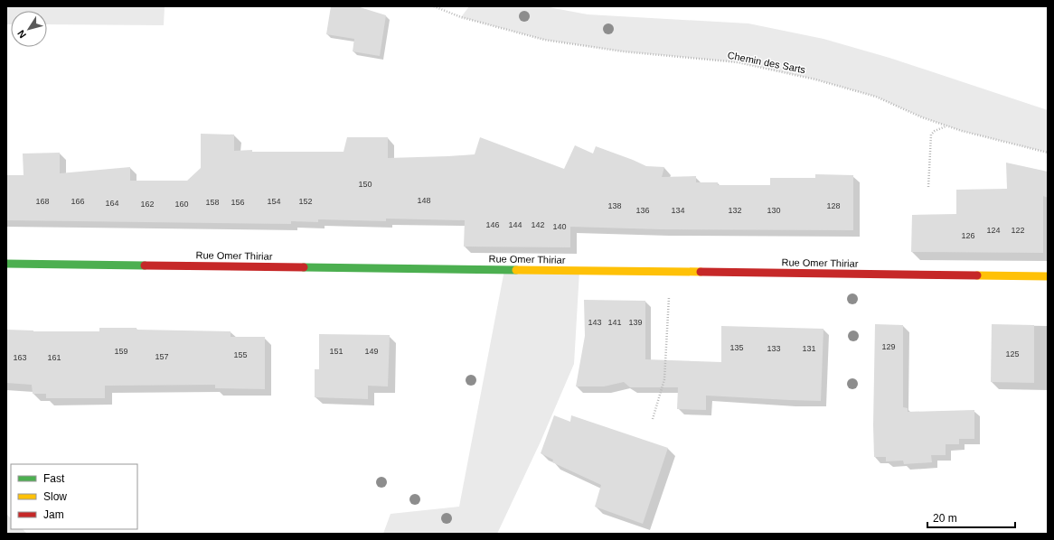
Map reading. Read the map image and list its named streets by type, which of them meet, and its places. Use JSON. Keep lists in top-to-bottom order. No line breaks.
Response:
{"streets":{"street":["Rue Omer Thiriar"],"path":["Chemin des Sarts"]},"house_numbers":["150","148","168","166","154","152","158","156","164","162","160","138","128","136","134","132","130","146","144","142","140","124","122","126","143","141","139","129","135","133","131","159","151","149","125","155","157","163","161"],"legend":["Fast","Slow","Jam"],"scale_bar":"20 m","north":"bottom left"}
